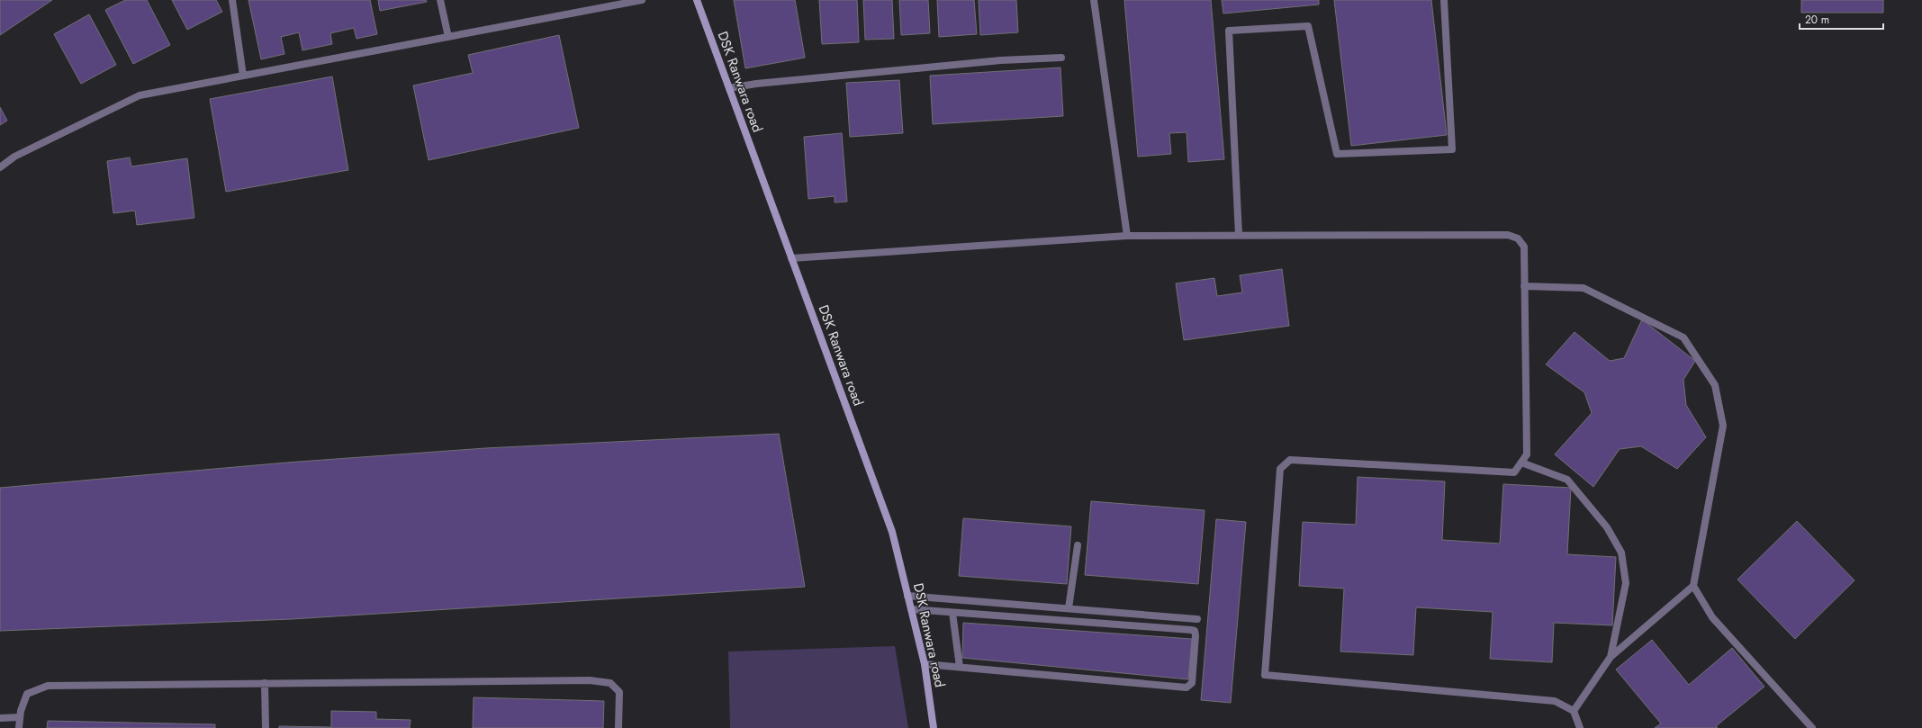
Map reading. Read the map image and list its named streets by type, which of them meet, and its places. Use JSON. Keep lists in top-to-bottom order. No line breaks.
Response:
{"streets":{"street":["DSK Ranwara road"]},"scale_bar":"20 m"}
